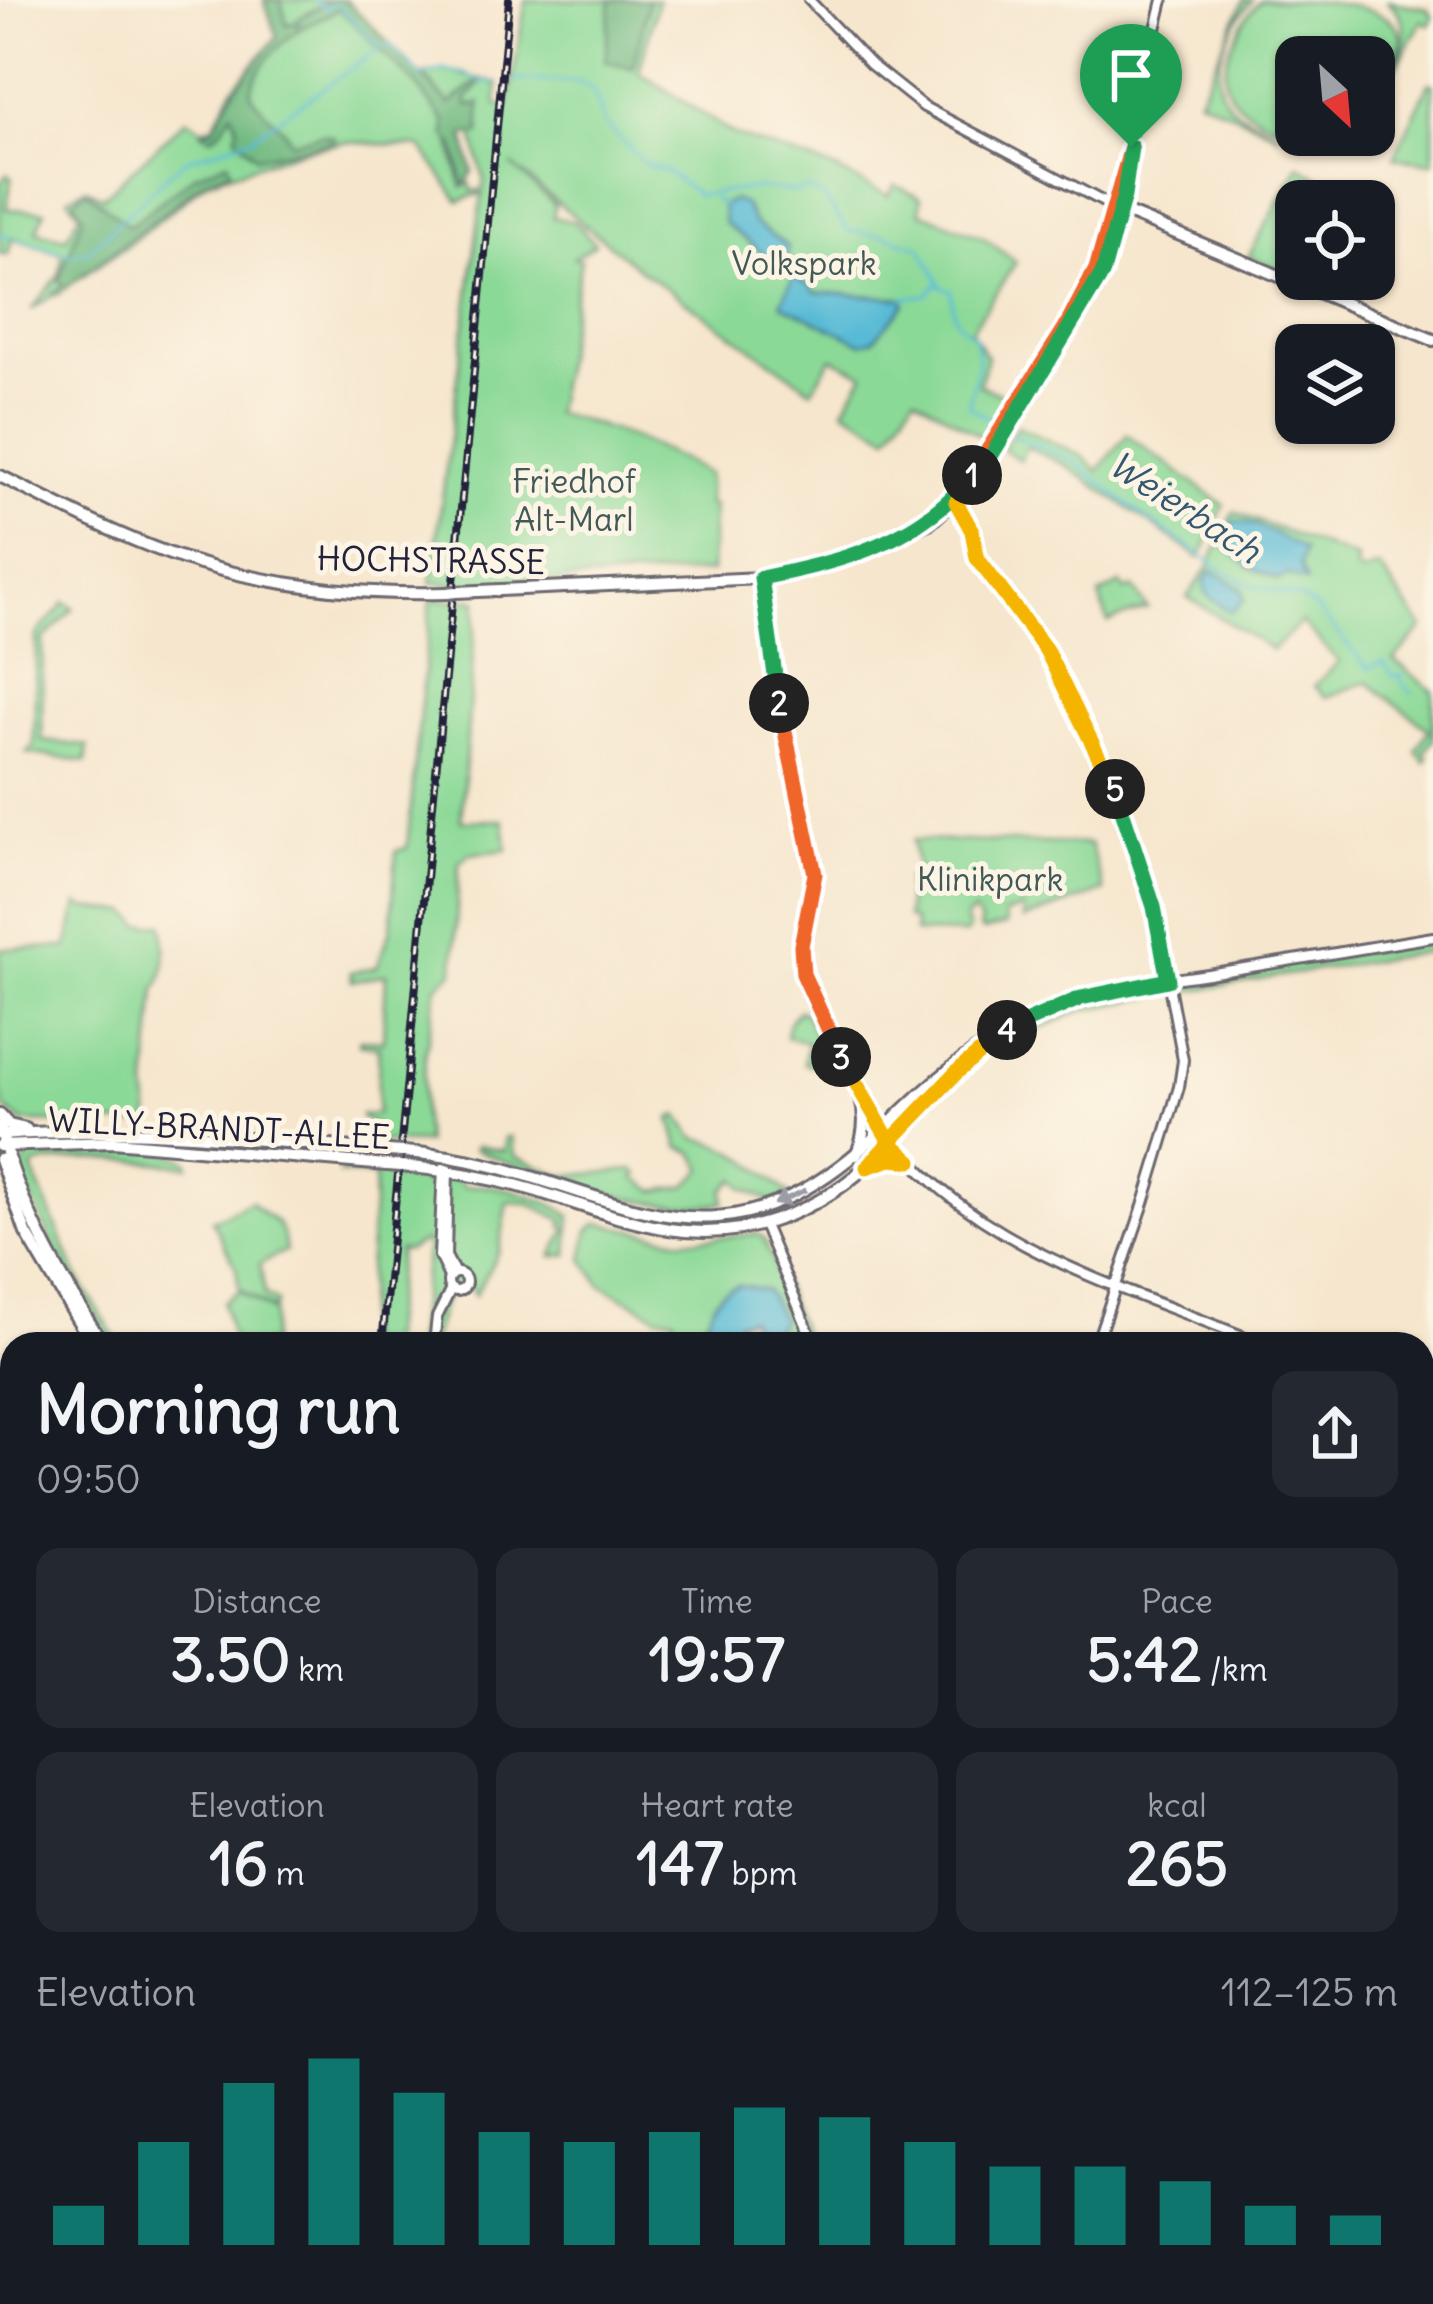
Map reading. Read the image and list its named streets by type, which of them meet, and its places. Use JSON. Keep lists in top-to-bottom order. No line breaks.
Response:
{"streets":{"main road":["HOCHSTRASSE","WILLY-BRANDT-ALLEE"]},"water":["Weierbach"],"parks":["Volkspark","Friedhof Alt-Marl","Klinikpark"],"north":"bottom right","page":{"pins":["1","2","5","4","3"],"heading":["Morning run","09:50"],"stats":[["Distance","3.50 km"],["Time","19:57"],["Pace","5:42 /km"],["Elevation","16 m"],["Heart rate","147 bpm"],["kcal","265"]],"chart":["Elevation","112–125 m"]}}
